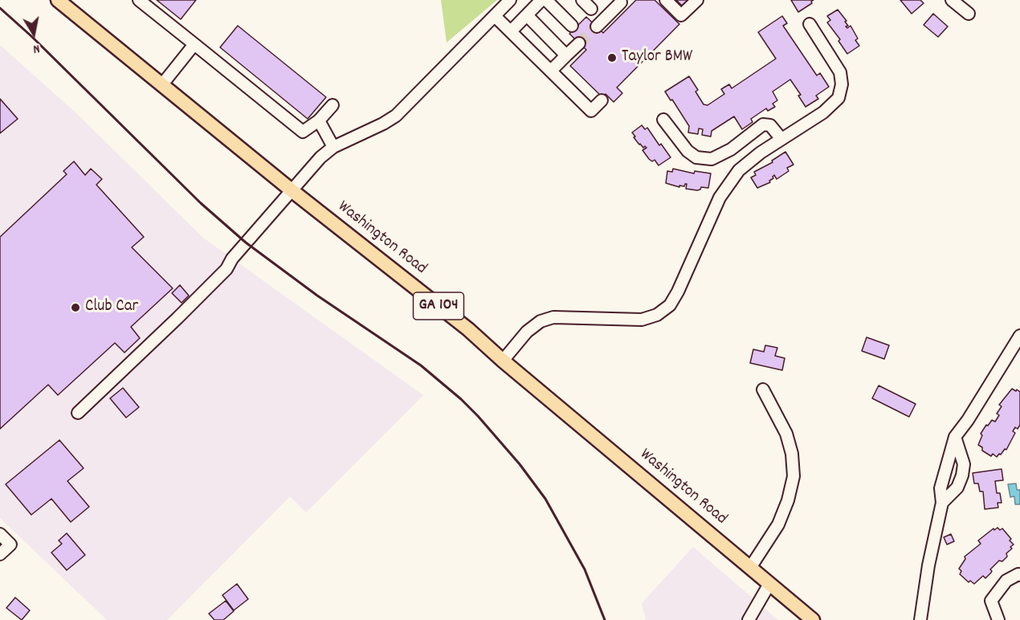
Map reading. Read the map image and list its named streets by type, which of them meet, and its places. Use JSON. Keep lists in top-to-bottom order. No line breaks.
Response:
{"streets":{"main road":["Washington Road","GA 104"]},"places":["Taylor BMW","Club Car"],"north":"bottom"}
